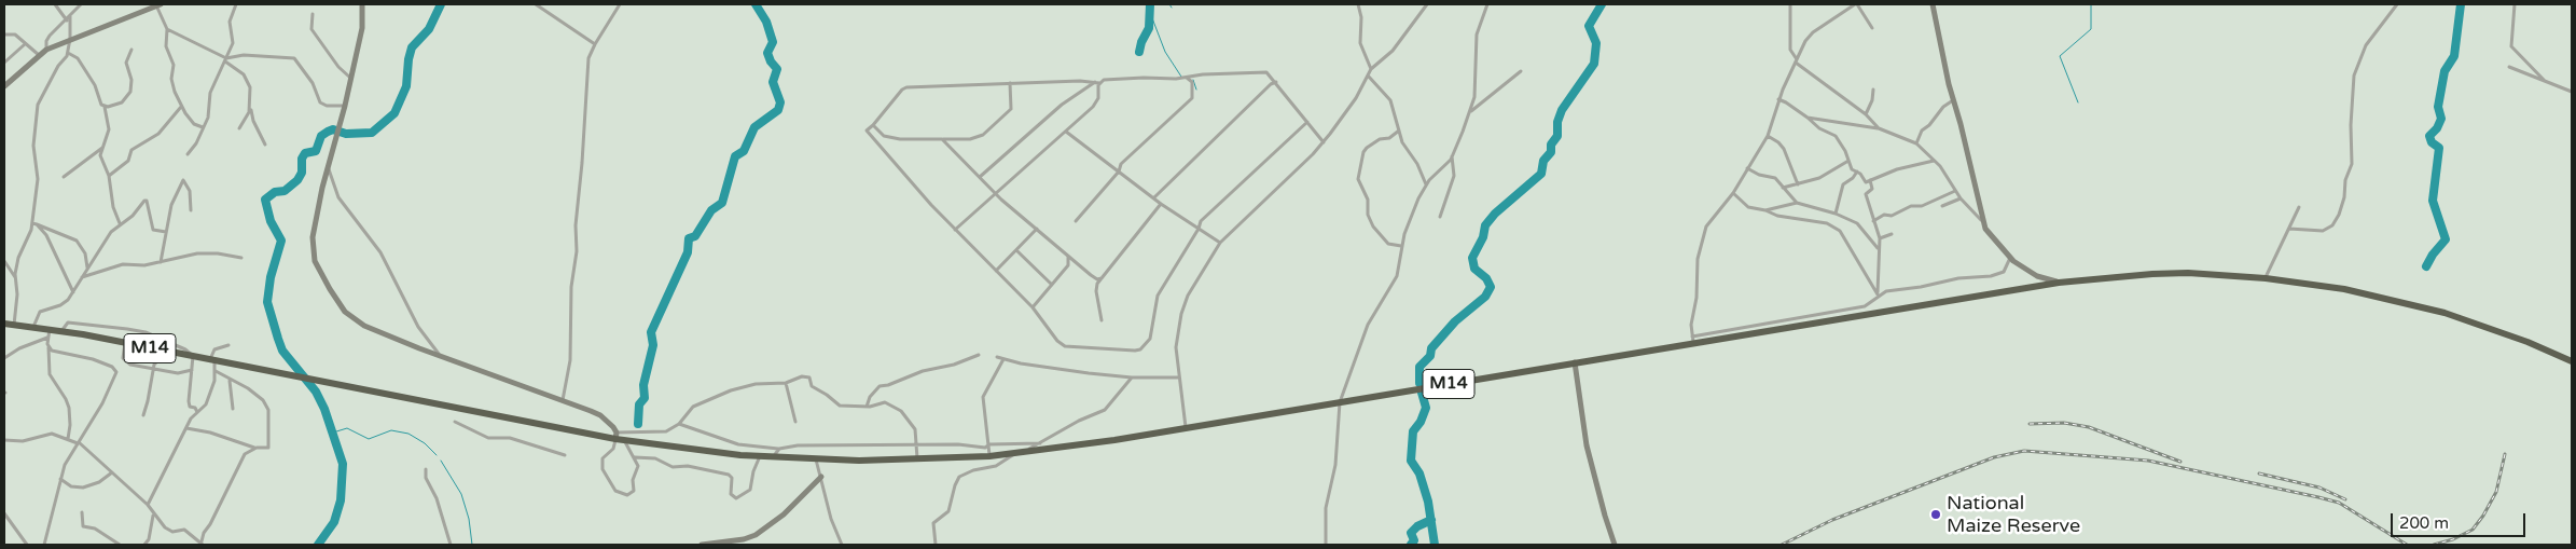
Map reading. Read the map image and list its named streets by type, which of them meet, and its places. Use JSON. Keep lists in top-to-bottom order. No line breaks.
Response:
{"streets":{"highway":["M14"]},"places":["National Maize Reserve"],"scale_bar":"200 m"}
